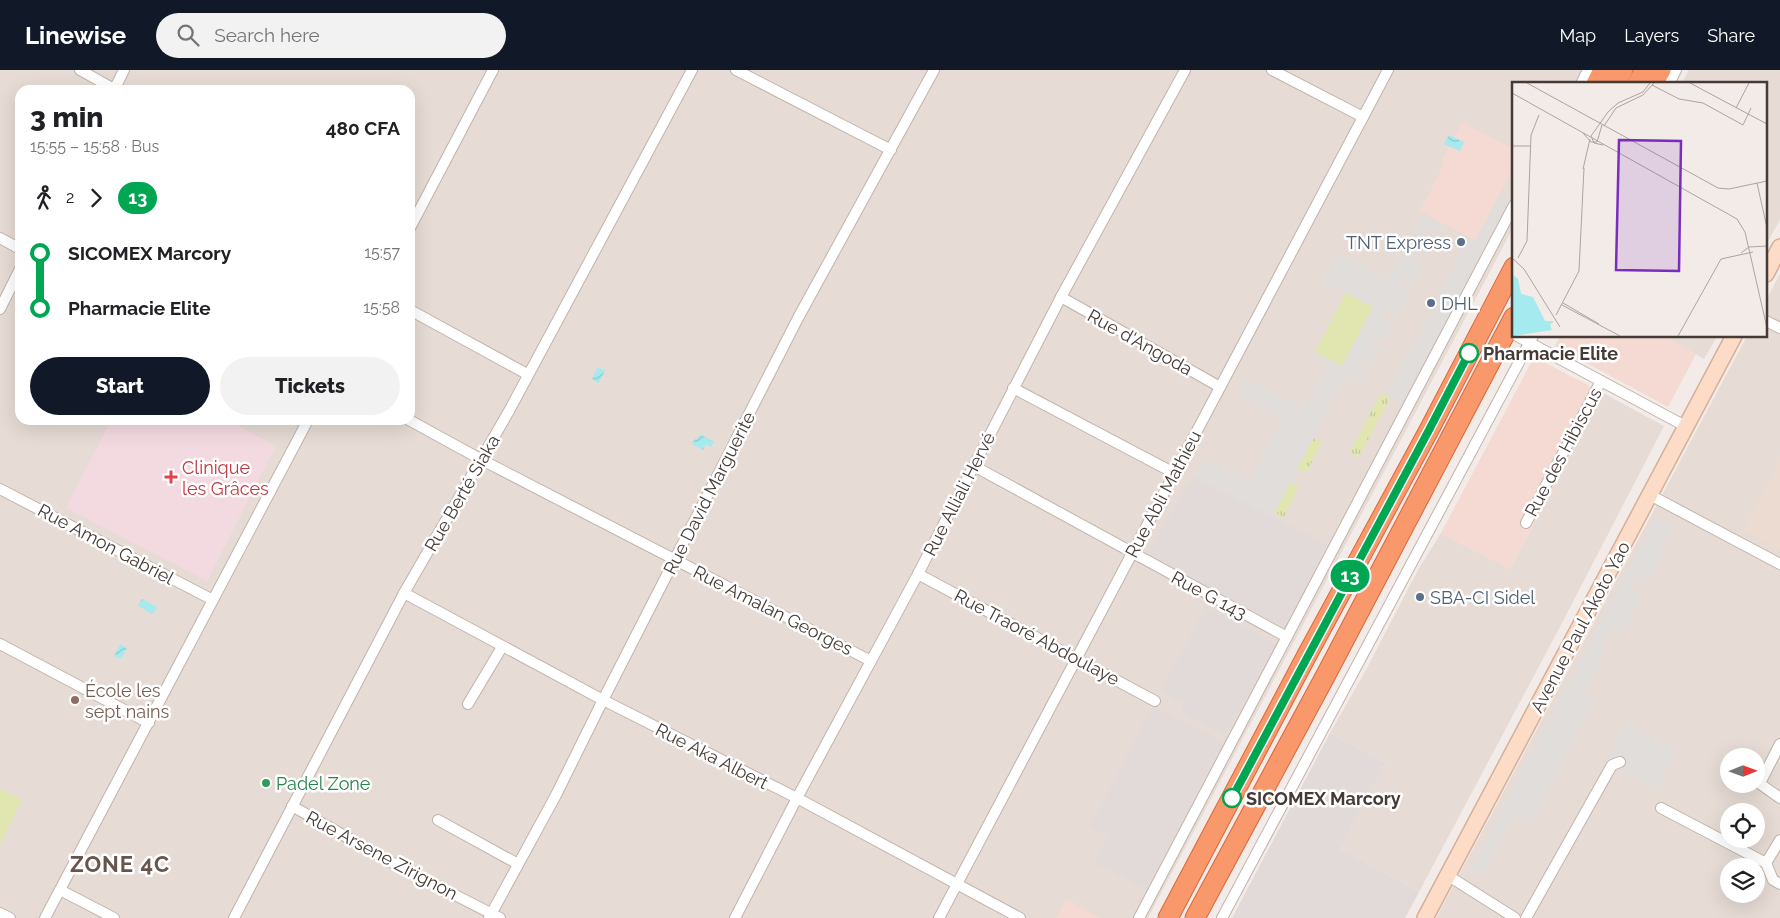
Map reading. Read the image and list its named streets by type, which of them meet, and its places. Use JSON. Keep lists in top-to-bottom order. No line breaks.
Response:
{"streets":{"street":["Rue d'Angoda","Rue des Hibiscus","Rue Berté Siaka","Rue David Marguerite","Rue Alliali Hervé","Rue Abli Mathieu","Rue Amon Gabriel","Rue G 143","Rue Amalan Georges","Avenue Paul Akoto Yao","Rue Traoré Abdoulaye","Rue Aka Albert","Rue Arsene Zirignon"]},"crossings":[["Rue d'Angoda","Rue Alliali Hervé"],["Rue d'Angoda","Rue Abli Mathieu"],["Rue Berté Siaka","Rue Amalan Georges"],["Rue Berté Siaka","Rue Aka Albert"],["Rue Berté Siaka","Rue Arsene Zirignon"],["Rue David Marguerite","Rue Amalan Georges"],["Rue David Marguerite","Rue Aka Albert"],["Rue David Marguerite","Rue Arsene Zirignon"],["Rue Alliali Hervé","Rue G 143"],["Rue Alliali Hervé","Rue Amalan Georges"],["Rue Alliali Hervé","Rue Traoré Abdoulaye"],["Rue Alliali Hervé","Rue Aka Albert"],["Rue Abli Mathieu","Rue G 143"],["Rue Abli Mathieu","Rue Traoré Abdoulaye"],["Rue Abli Mathieu","Rue Aka Albert"]],"districts":["ZONE 4C"],"places":{"other":["TNT Express","DHL","Pharmacie Elite","SBA-CI Sidel","École les sept nains","Padel Zone","SICOMEX Marcory"],"health":["Clinique les Grâces"]},"lines":["bus line 13"],"north":"right","page":{"header":"Linewise","search":"Search here","nav":["Map","Layers","Share"],"on_map":"13","heading":["3 min","15:55 – 15:58 · Bus","480 CFA"],"legs":["2","13"],"list":[{"name":"SICOMEX Marcory","value":"15:57"},{"name":"Pharmacie Elite","value":"15:58"}],"buttons":["Start","Tickets"]}}
